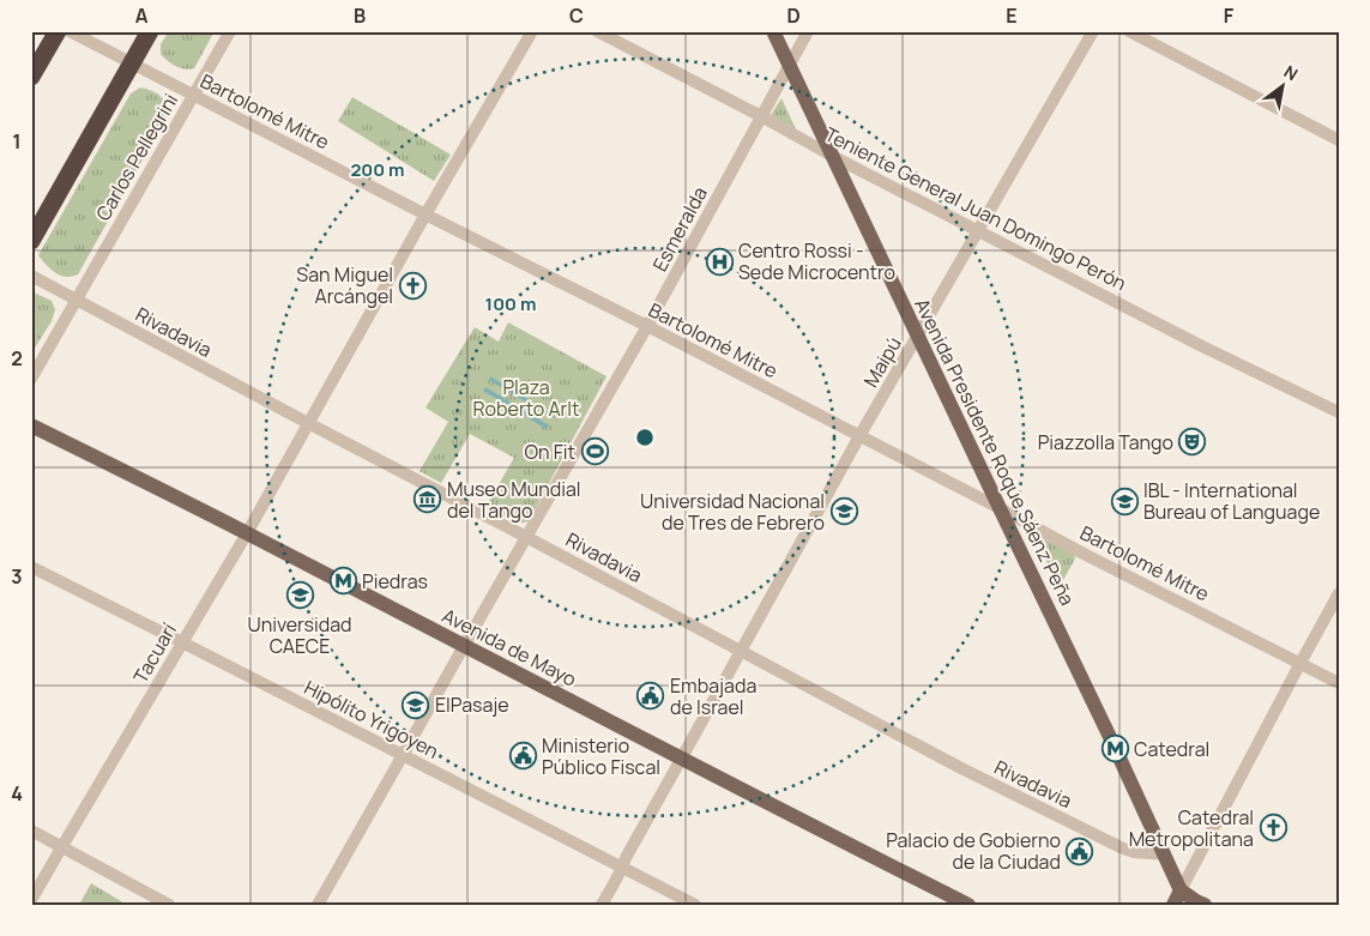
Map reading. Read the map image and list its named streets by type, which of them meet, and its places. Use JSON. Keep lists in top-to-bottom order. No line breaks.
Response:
{"streets":{"main road":["Avenida Presidente Roque Sáenz Peña","Avenida de Mayo"],"street":["Bartolomé Mitre","Carlos Pellegrini","Teniente General Juan Domingo Perón","Esmeralda","Rivadavia","Maipú","Tacuarí","Hipólito Yrigoyen"]},"crossings":[["Bartolomé Mitre","Carlos Pellegrini"],["Bartolomé Mitre","Esmeralda"],["Bartolomé Mitre","Maipú"],["Bartolomé Mitre","Avenida Presidente Roque Sáenz Peña"],["Bartolomé Mitre","Tacuarí"],["Carlos Pellegrini","Rivadavia"],["Teniente General Juan Domingo Perón","Esmeralda"],["Teniente General Juan Domingo Perón","Maipú"],["Teniente General Juan Domingo Perón","Avenida Presidente Roque Sáenz Peña"],["Esmeralda","Rivadavia"],["Esmeralda","Avenida Presidente Roque Sáenz Peña"],["Rivadavia","Maipú"],["Rivadavia","Avenida Presidente Roque Sáenz Peña"],["Rivadavia","Tacuarí"],["Maipú","Avenida Presidente Roque Sáenz Peña"],["Maipú","Avenida de Mayo"],["Maipú","Hipólito Yrigoyen"],["Avenida de Mayo","Tacuarí"],["Tacuarí","Hipólito Yrigoyen"]],"parks":["Plaza Roberto Arlt"],"places":{"hospital":["Centro Rossi - Sede Microcentro"],"church":["San Miguel Arcángel","Catedral Metropolitana"],"theatre":["Piazzolla Tango"],"sports":["On Fit"],"museum":["Museo Mundial del Tango"],"school or university":["IBL - International Bureau of Language","Universidad Nacional de Tres de Febrero","Universidad CAECE","ElPasaje"],"metro station":["Piedras","Catedral"],"public building":["Embajada de Israel","Ministerio Público Fiscal","Palacio de Gobierno de la Ciudad"]},"north":"top right","grid":{"columns":["A","B","C","D","E","F"],"rows":["1","2","3","4"]},"rings":["200 m","100 m"]}
